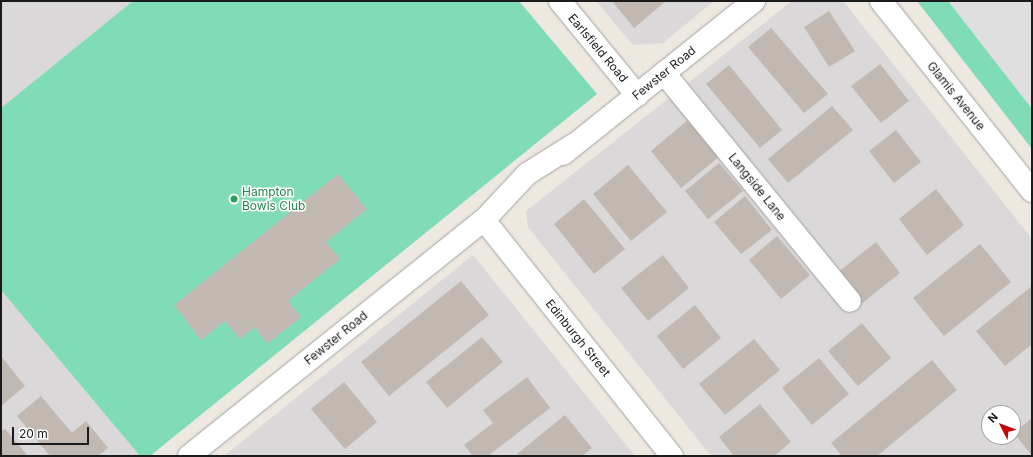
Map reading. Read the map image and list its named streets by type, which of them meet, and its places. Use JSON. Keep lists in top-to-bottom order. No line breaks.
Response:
{"streets":{"street":["Earlsfield Road","Fewster Road","Glamis Avenue","Langside Lane","Edinburgh Street"]},"crossings":[["Earlsfield Road","Fewster Road"],["Fewster Road","Langside Lane"],["Fewster Road","Edinburgh Street"]],"places":["Hampton Bowls Club"],"scale_bar":"20 m","north":"top left"}
